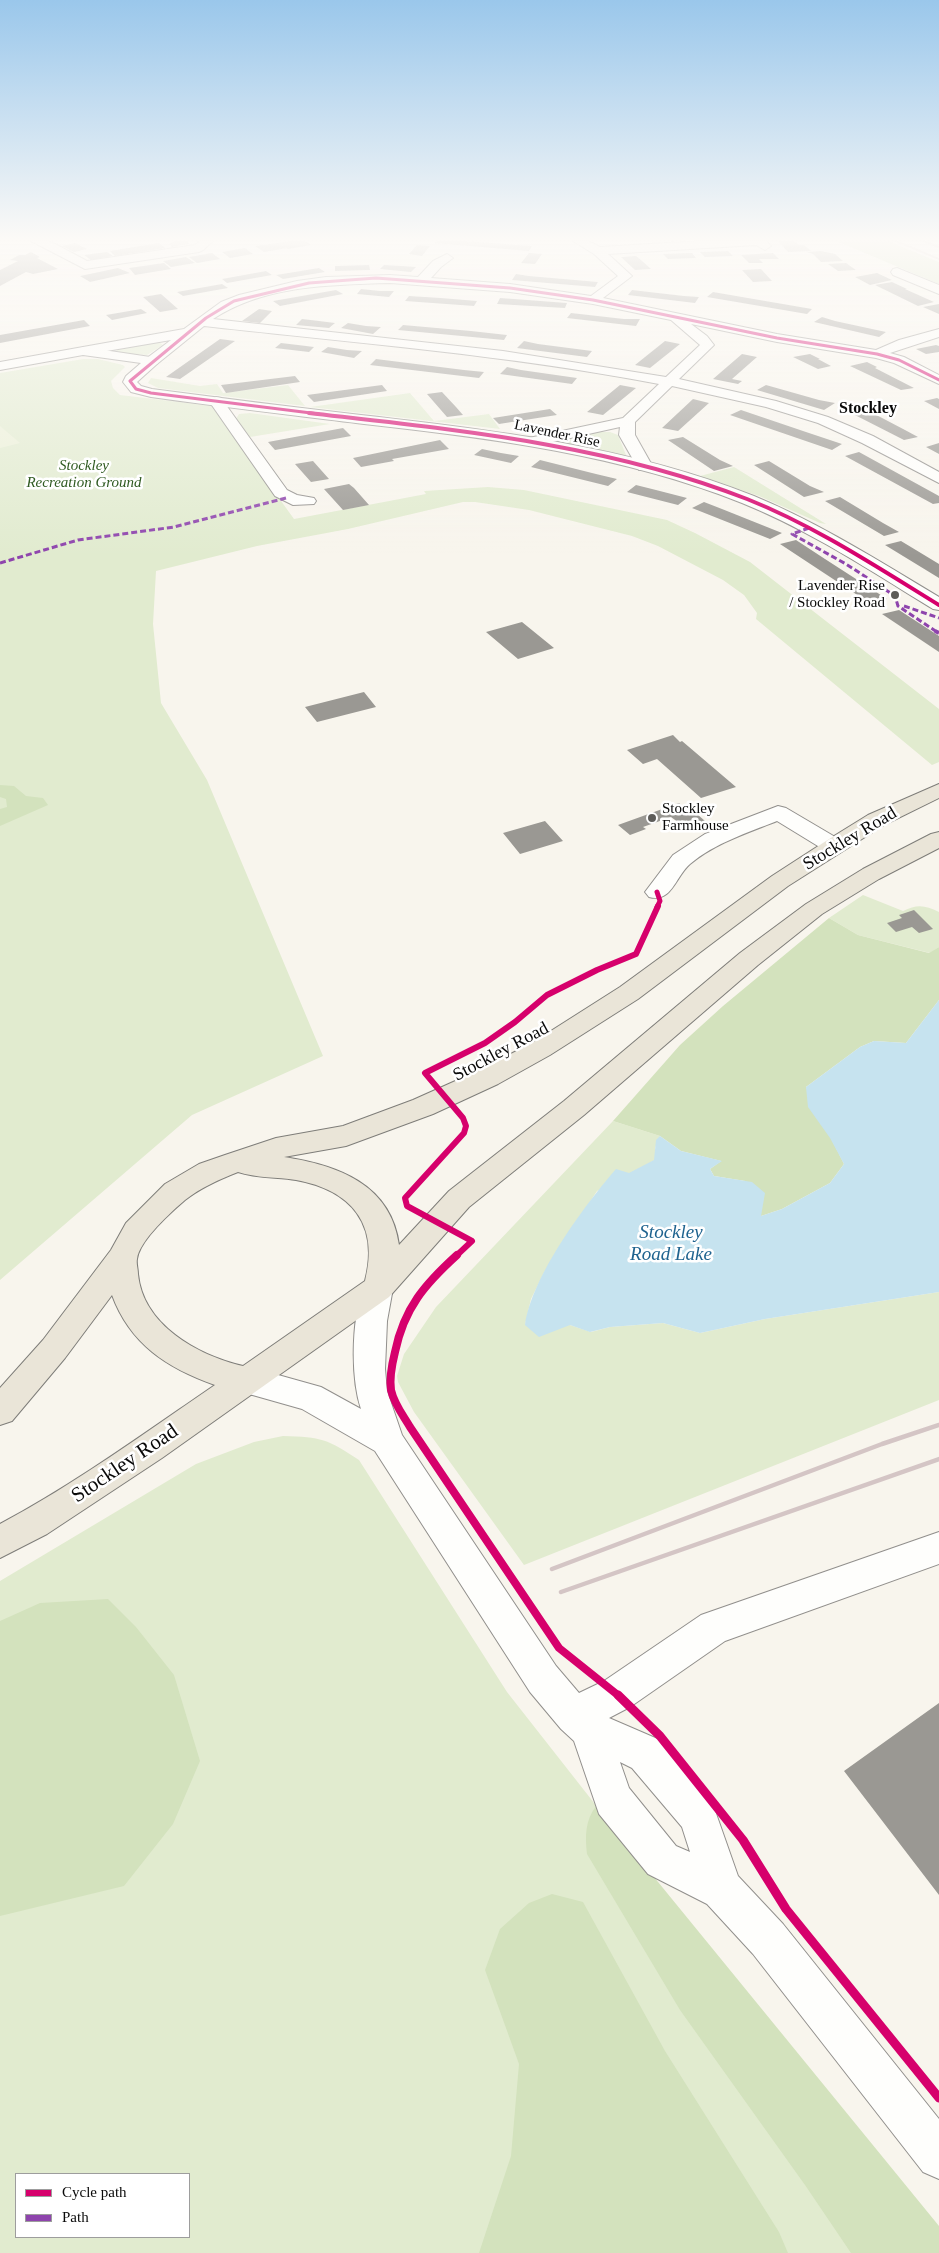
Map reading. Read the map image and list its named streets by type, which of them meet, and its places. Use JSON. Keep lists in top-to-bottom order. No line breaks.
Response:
{"streets":{"main road":["Stockley Road"],"street":["Lavender Rise"]},"districts":["Stockley"],"water":["Stockley Road Lake"],"parks":["Stockley Recreation Ground"],"places":["Lavender Rise / Stockley Road","Stockley Farmhouse"],"legend":["Cycle path","Path"]}
